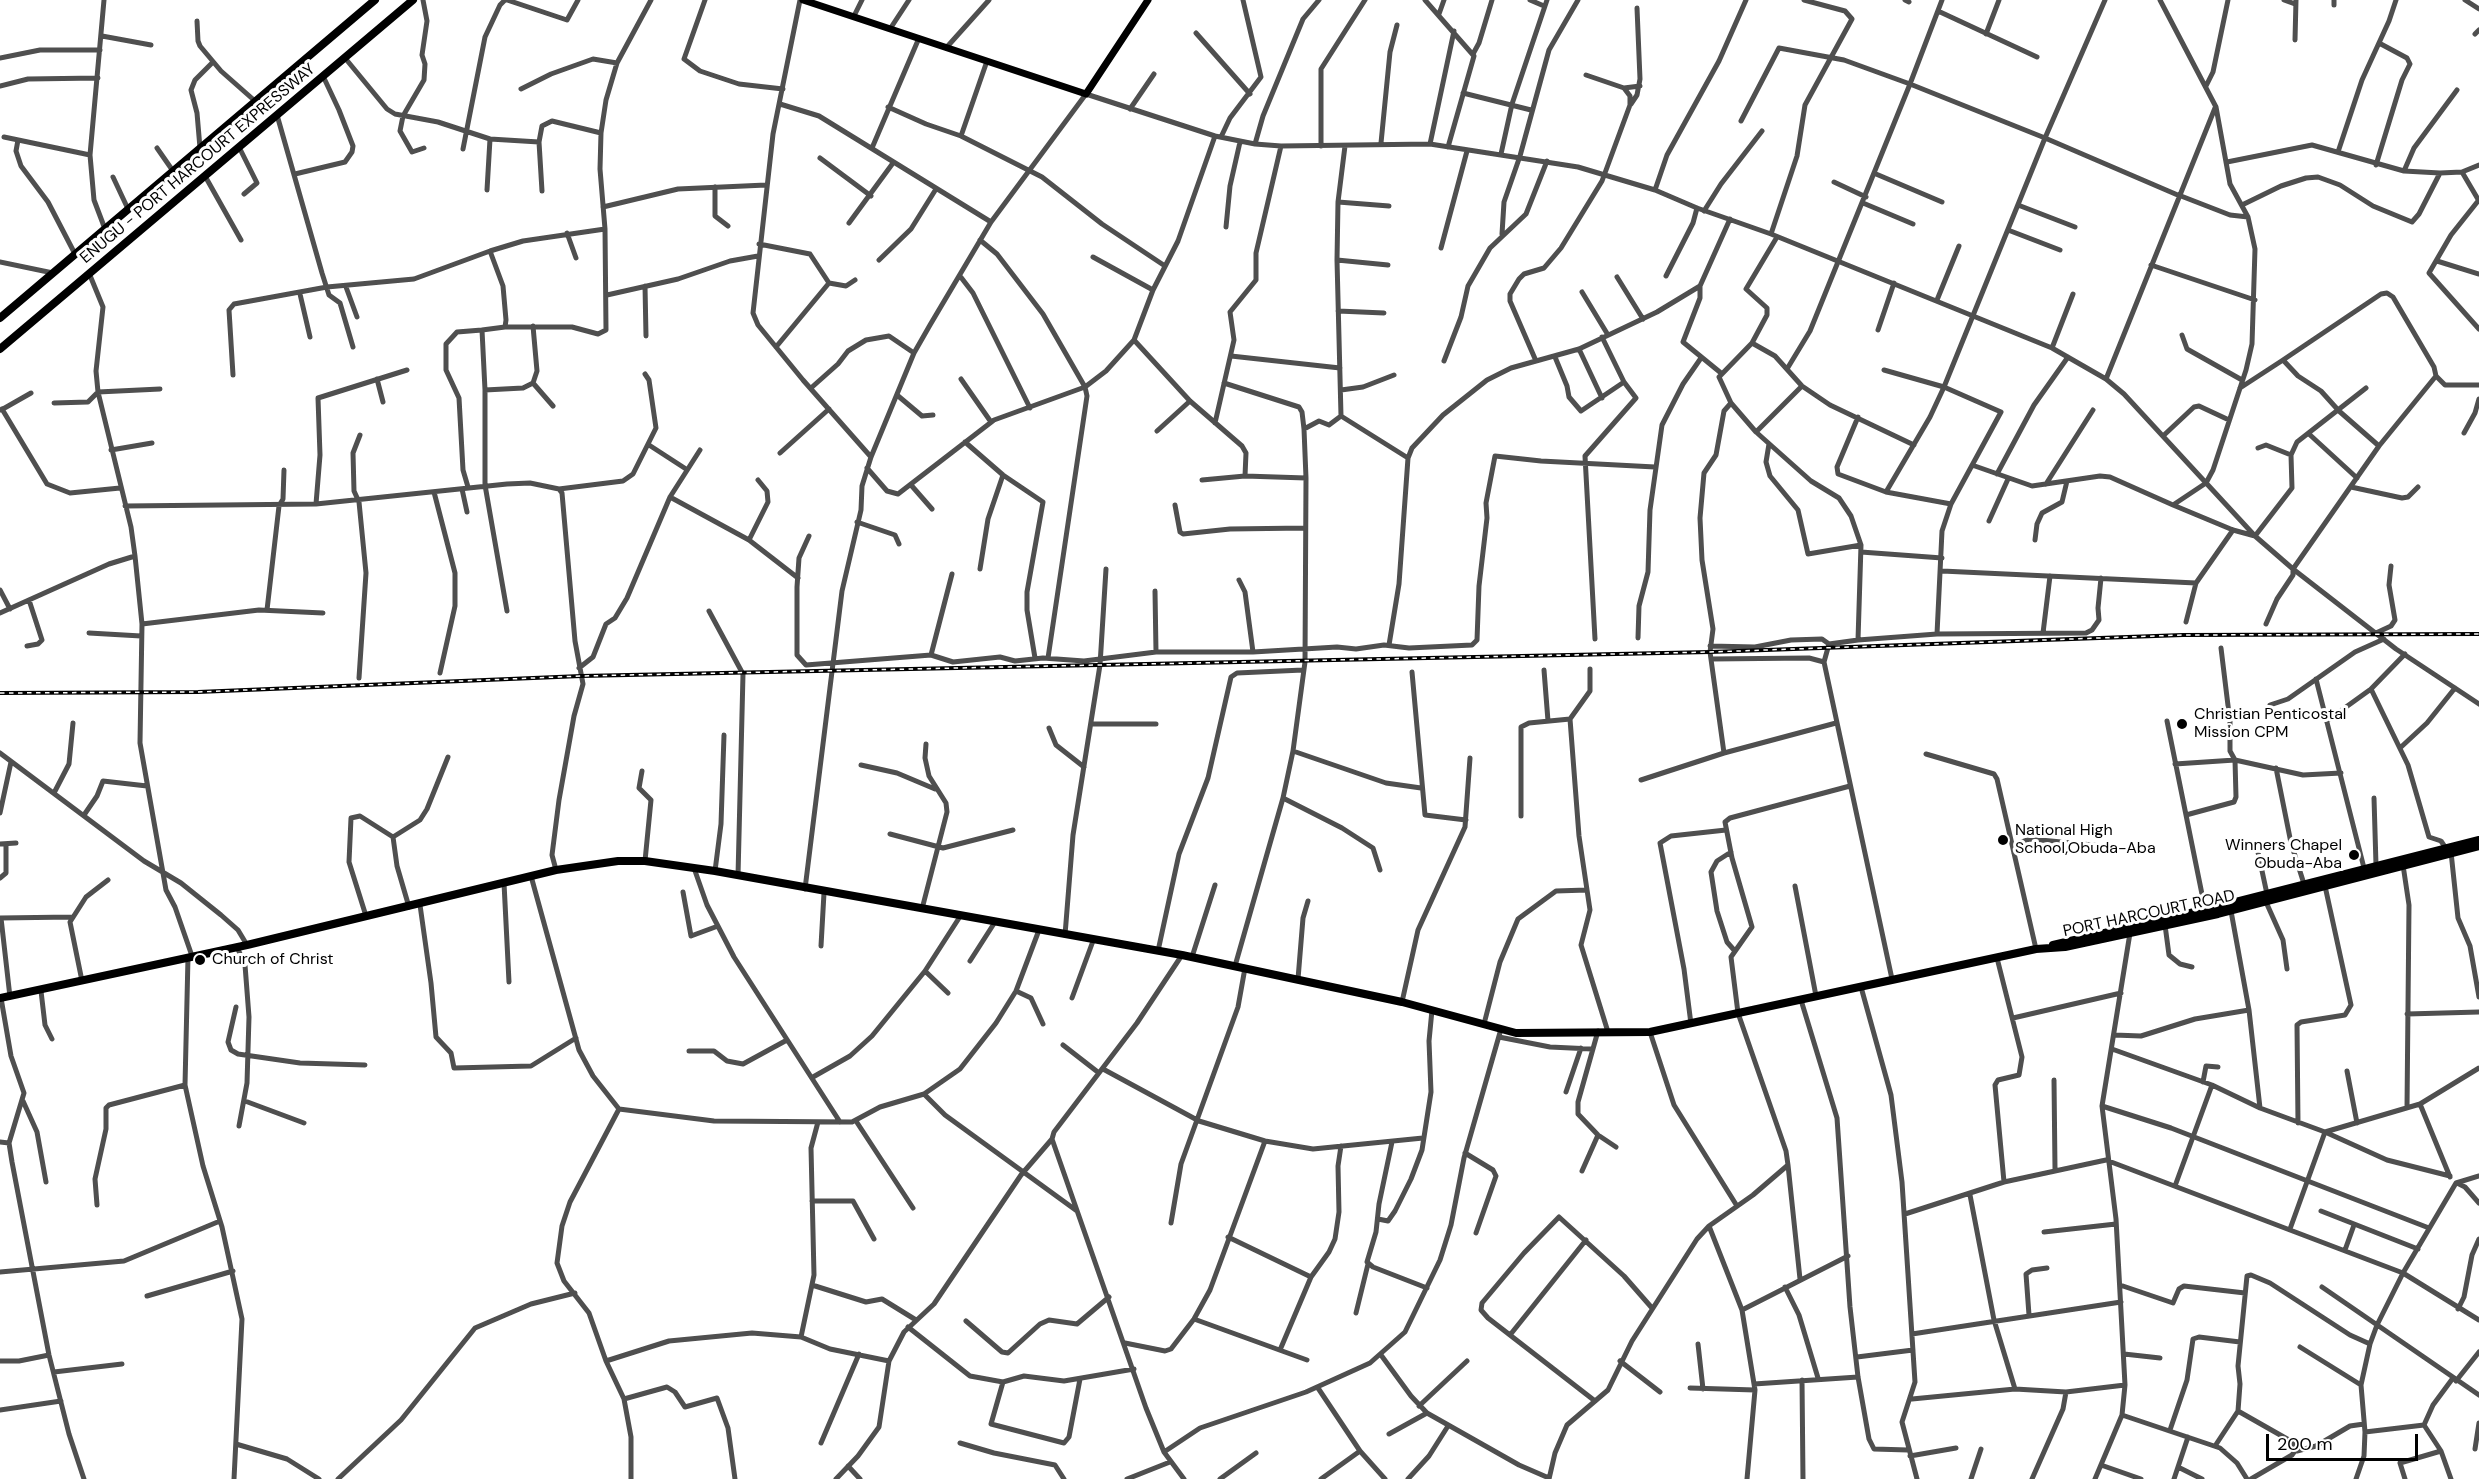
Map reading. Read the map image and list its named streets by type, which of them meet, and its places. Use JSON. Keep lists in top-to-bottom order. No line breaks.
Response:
{"streets":{"highway":["ENUGU - PORT HARCOURT EXPRESSWAY","PORT HARCOURT ROAD"]},"places":["Christian Penticostal Mission CPM","National High School,Obuda-Aba","Winners Chapel Obuda-Aba","Church of Christ"],"scale_bar":"200 m"}
